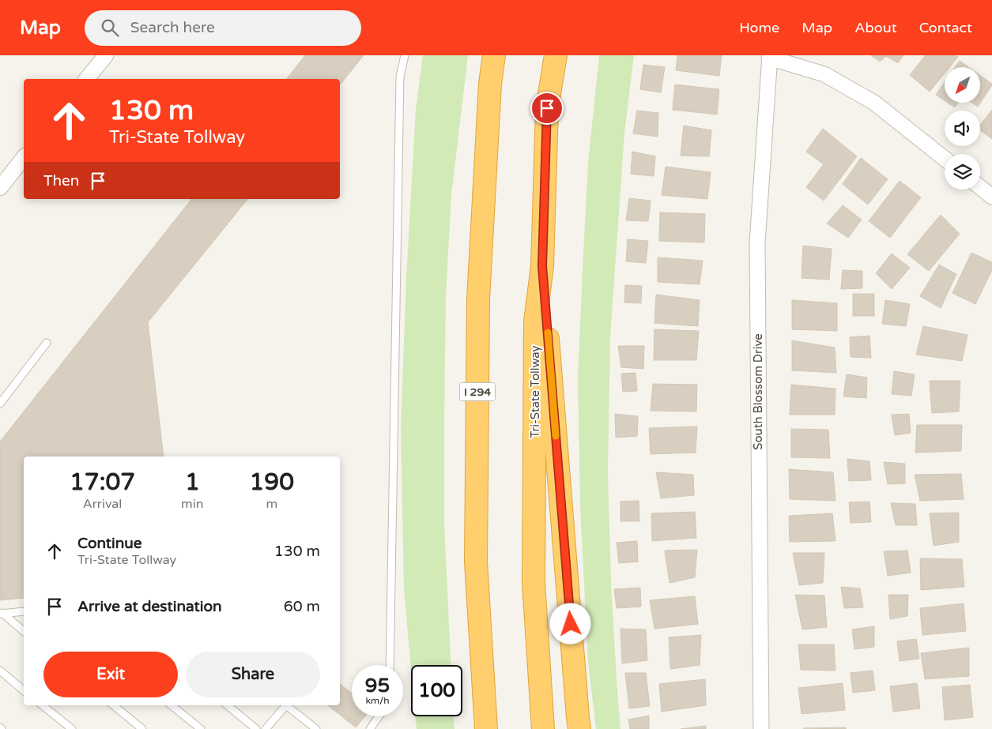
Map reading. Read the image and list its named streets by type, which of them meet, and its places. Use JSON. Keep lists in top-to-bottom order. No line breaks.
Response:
{"streets":{"highway":["I 294","Tri-State Tollway"],"street":["South Blossom Drive"]},"north":"bottom left","page":{"header":"Map","search":"Search here","nav":["Home","Map","About","Contact"],"turn":["130 m","Tri-State Tollway"],"then":"Then","eta":["17:07","Arrival","1","min","190","m"],"list":[{"name":"Continue","note":"Tri-State Tollway","value":"130 m"},{"name":"Arrive at destination","value":"60 m"}],"buttons":["Exit","Share"],"speed":"95 km/h","limit":"100"}}
